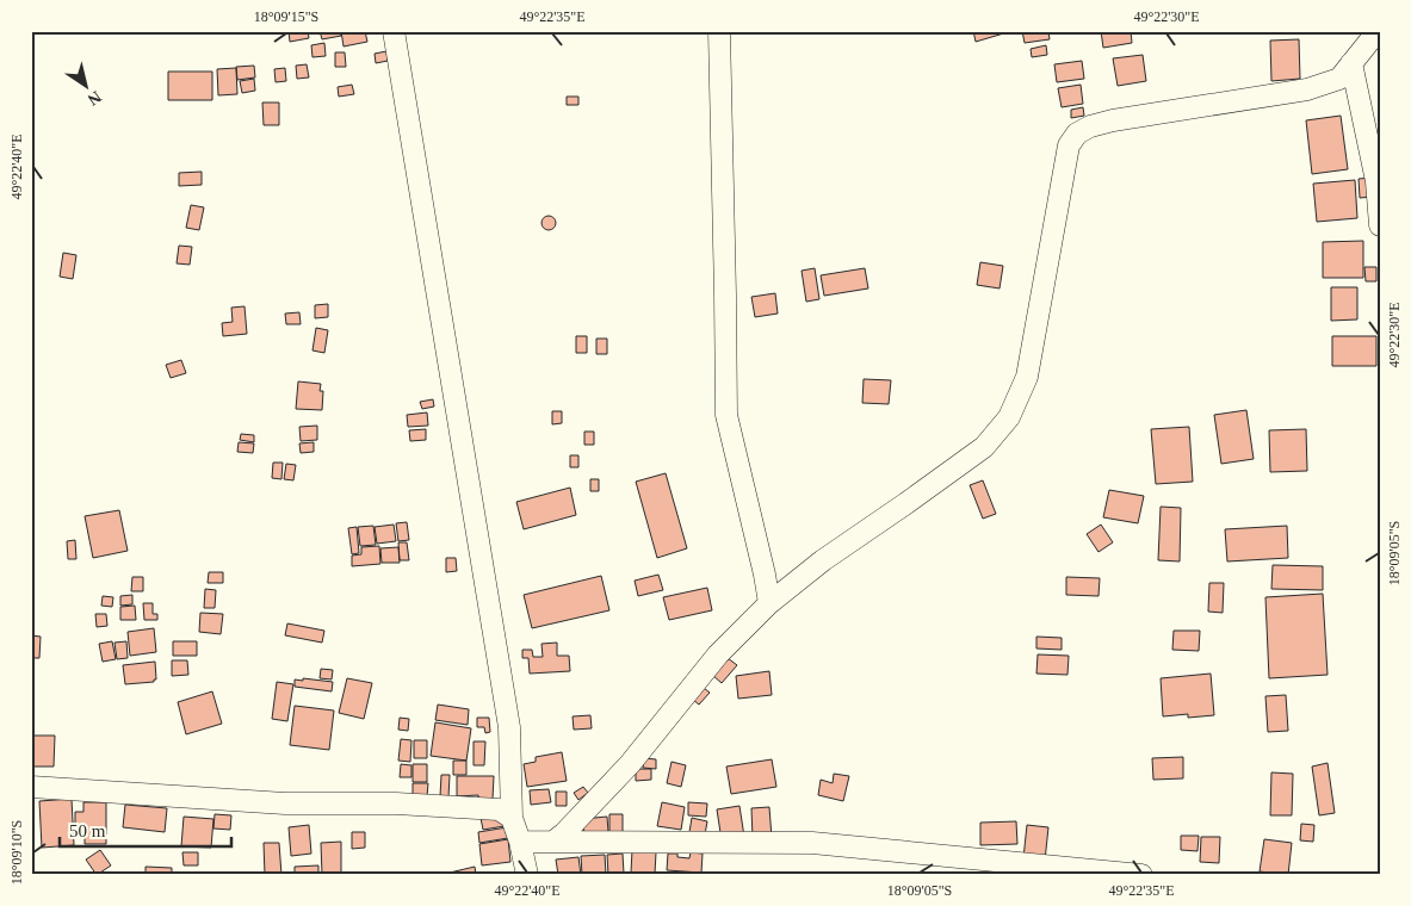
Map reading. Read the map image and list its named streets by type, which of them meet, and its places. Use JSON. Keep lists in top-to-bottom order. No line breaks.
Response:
{"scale_bar":"50 m","north":"bottom right","coordinates":["18°09'15\"S","49°22'35\"E","49°22'30\"E","49°22'40\"E","18°09'05\"S","18°09'10\"S"]}
